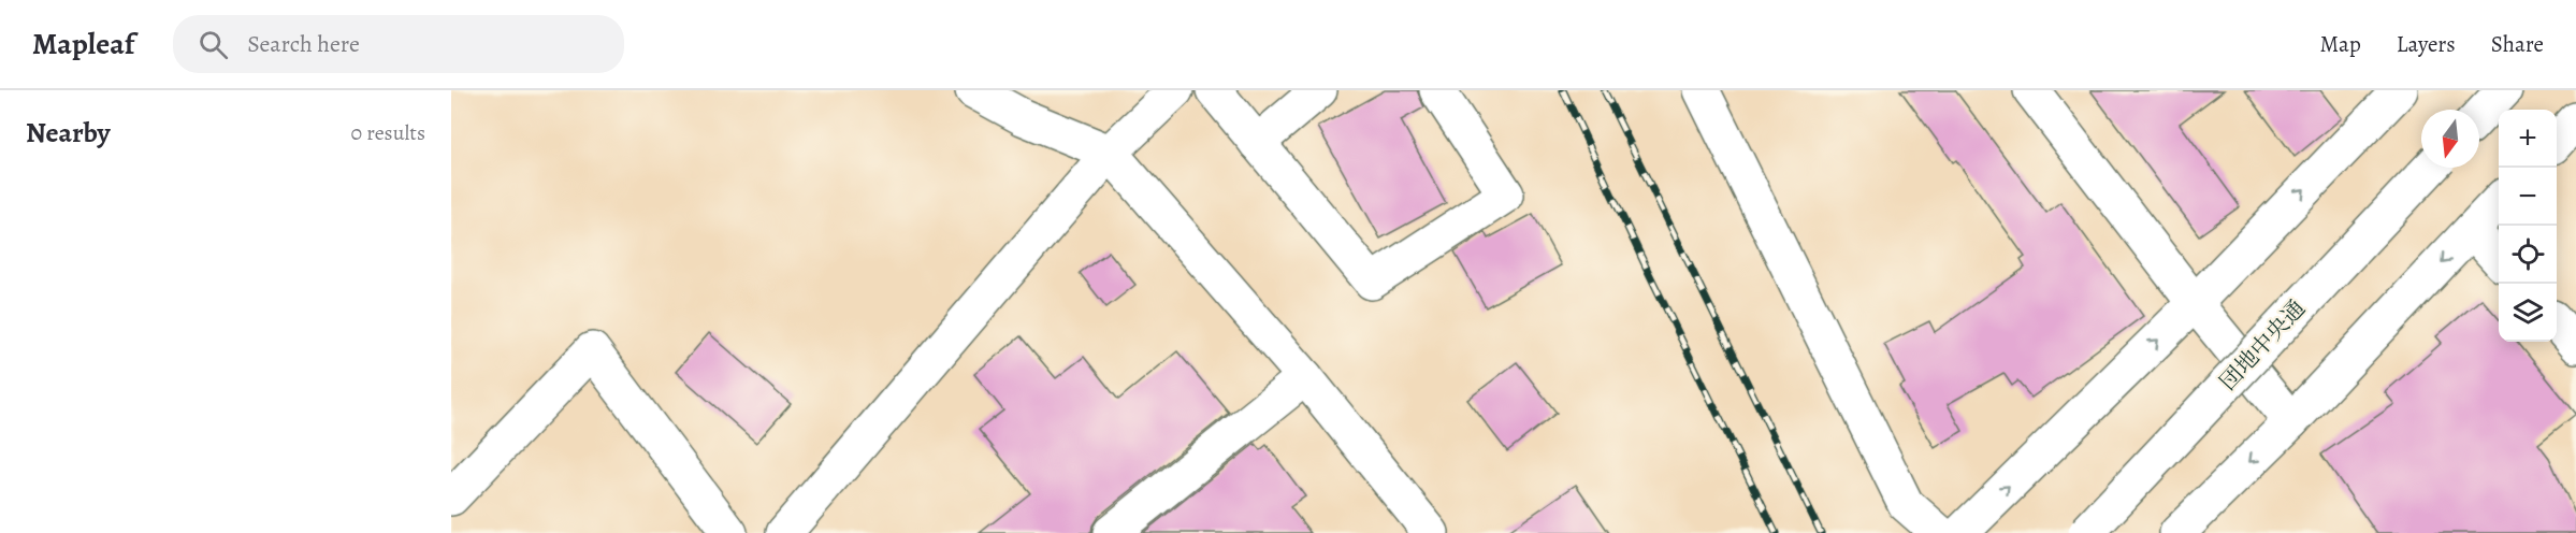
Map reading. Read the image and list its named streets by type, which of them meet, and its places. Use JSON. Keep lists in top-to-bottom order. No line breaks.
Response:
{"streets":{"street":["団地中央通"]},"north":"bottom","page":{"header":"Mapleaf","search":"Search here","nav":["Map","Layers","Share"],"heading":["Nearby","0 results"],"map_buttons":["+","−"]}}
